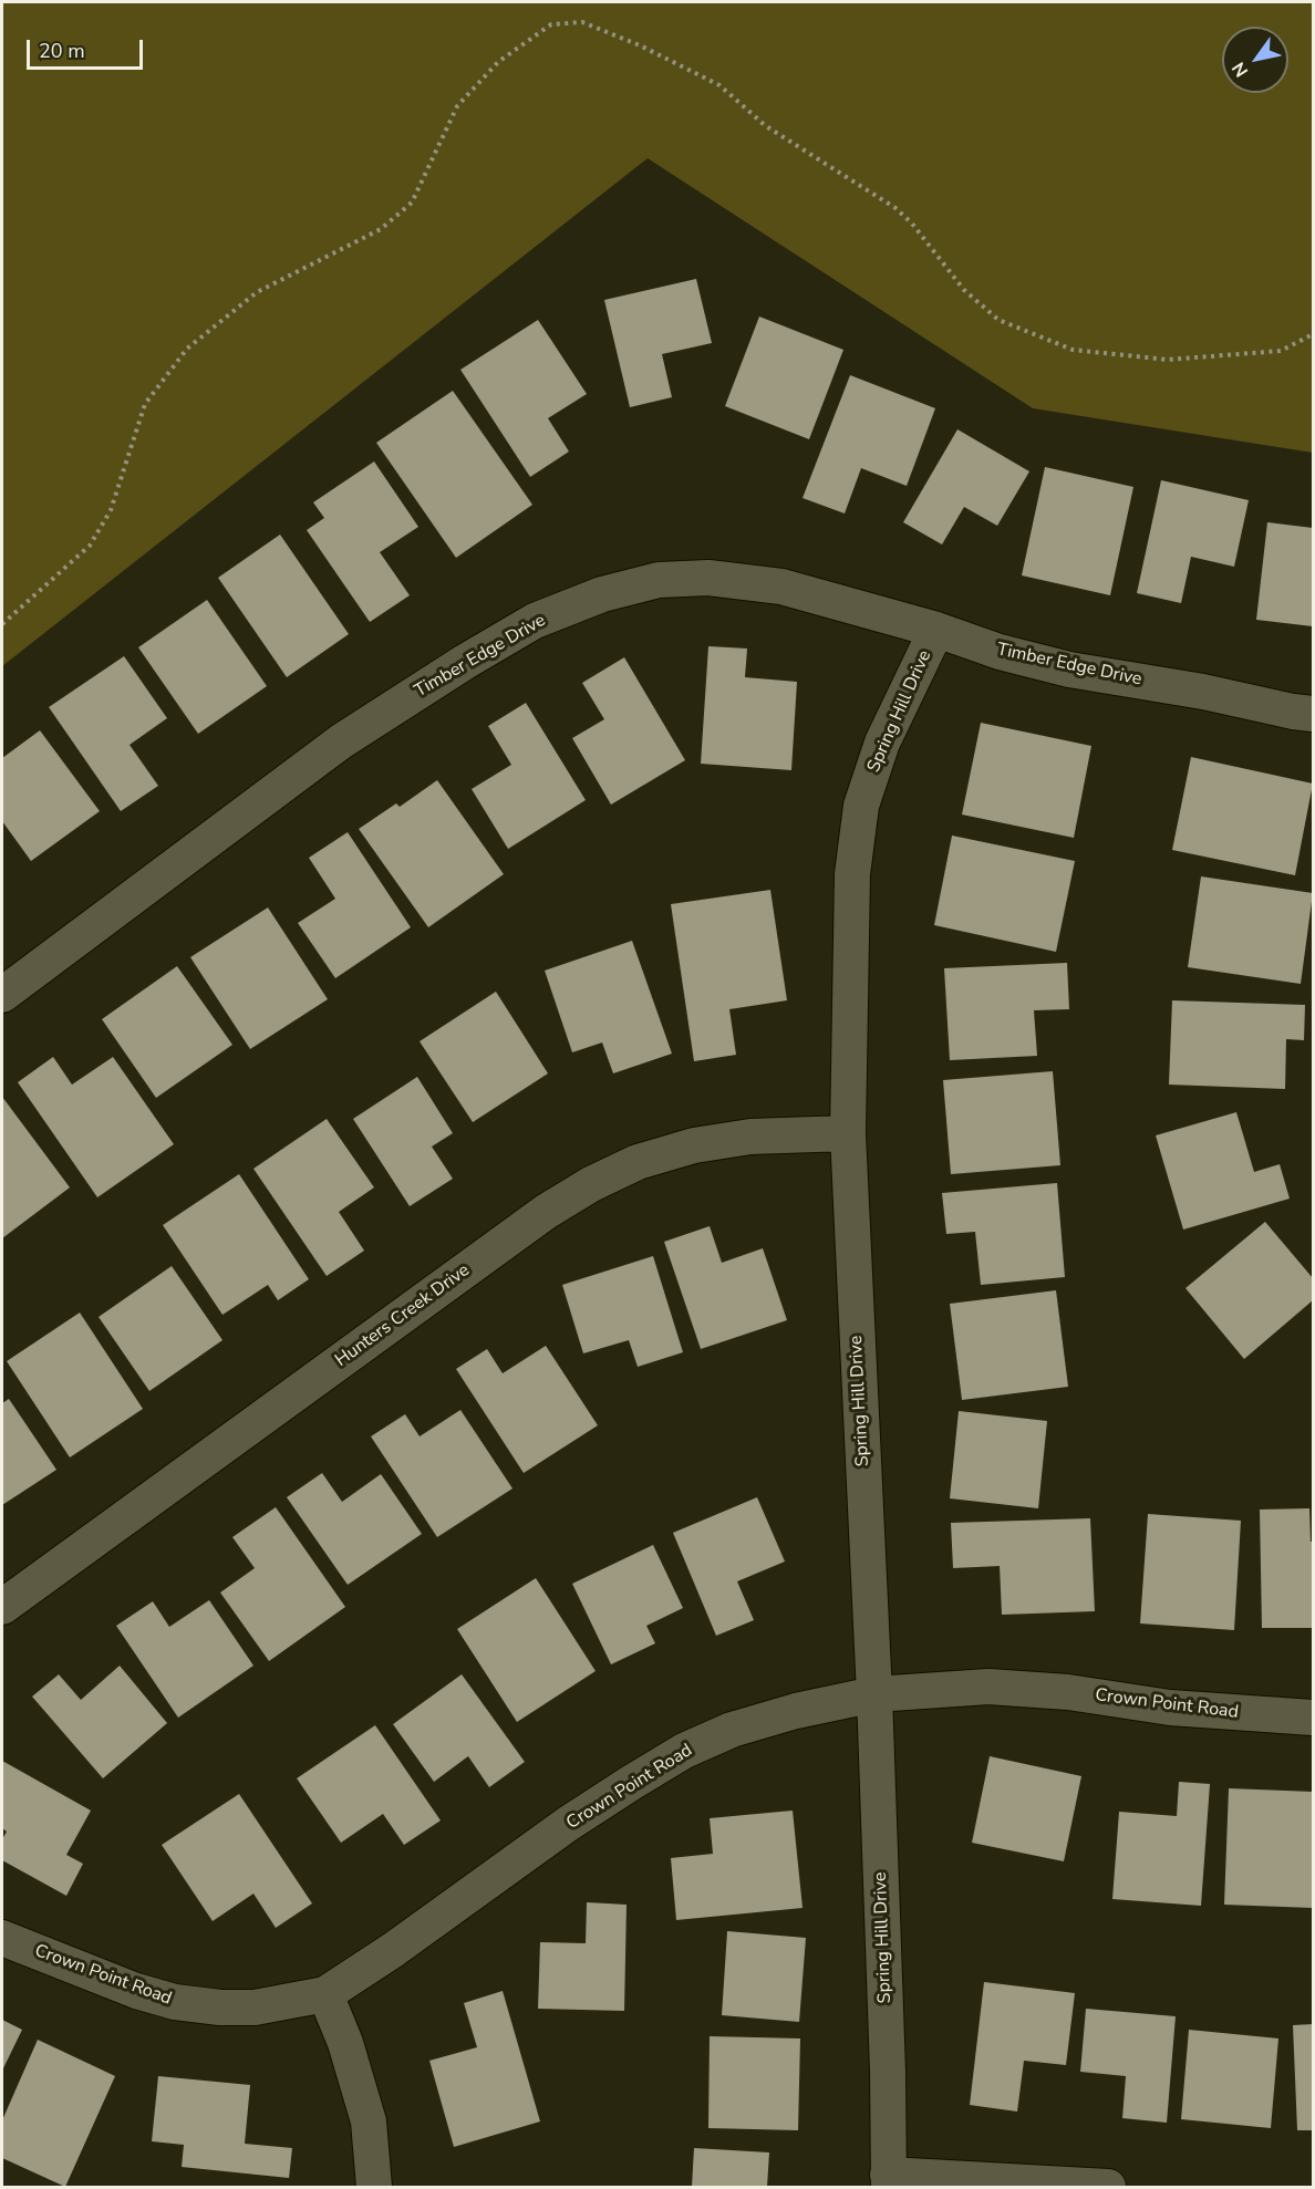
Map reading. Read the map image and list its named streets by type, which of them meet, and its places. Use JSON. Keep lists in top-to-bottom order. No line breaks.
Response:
{"streets":{"street":["Timber Edge Drive","Spring Hill Drive","Hunters Creek Drive","Crown Point Road"]},"crossings":[["Timber Edge Drive","Spring Hill Drive"],["Spring Hill Drive","Hunters Creek Drive"],["Spring Hill Drive","Crown Point Road"]],"scale_bar":"20 m","north":"bottom left"}
